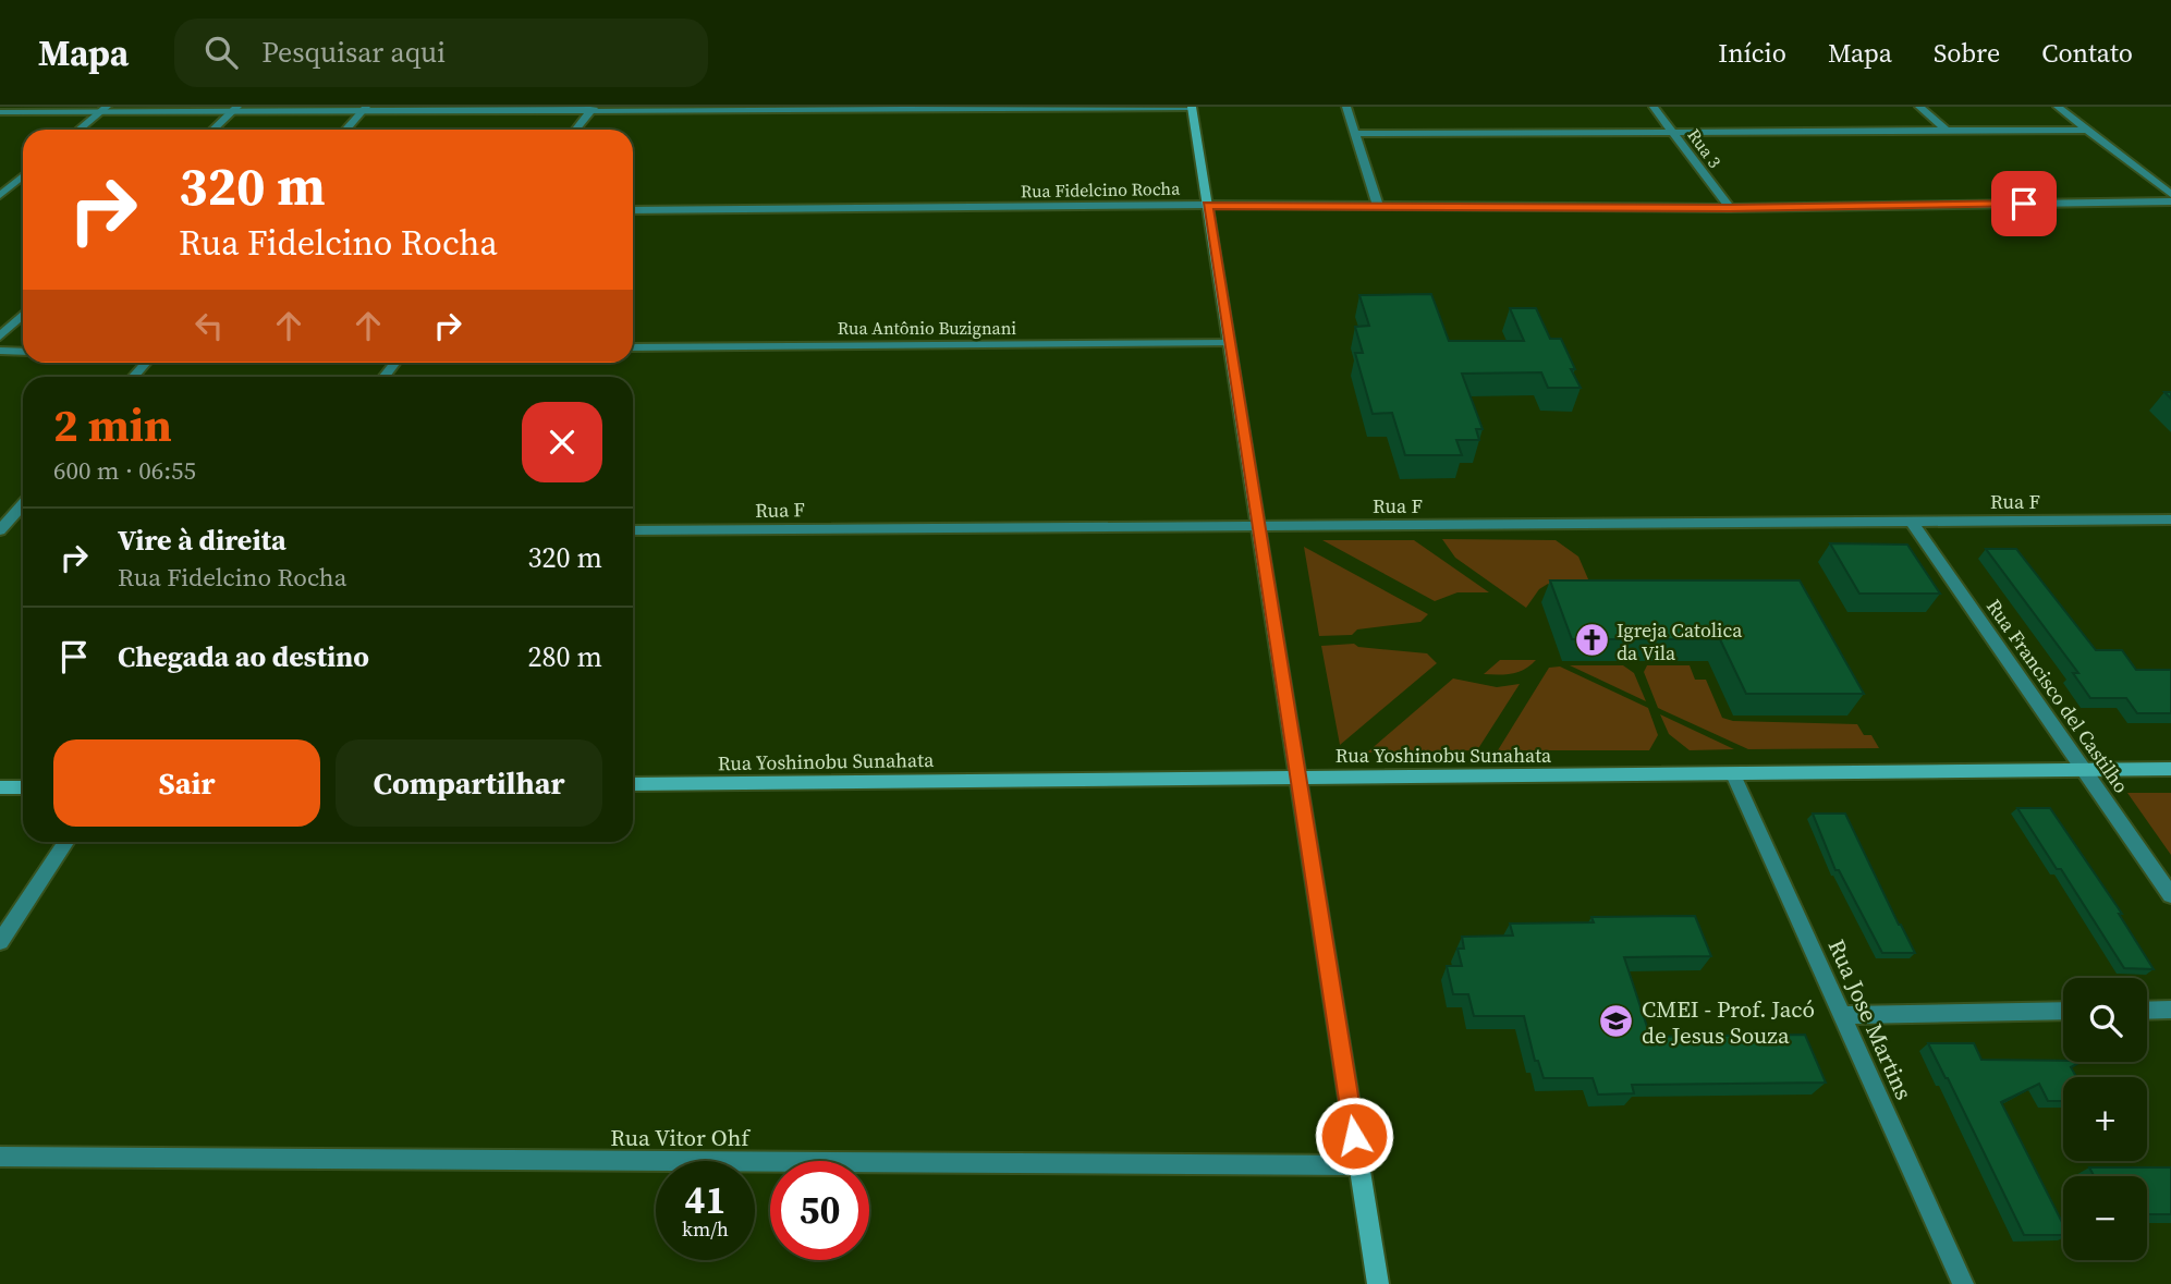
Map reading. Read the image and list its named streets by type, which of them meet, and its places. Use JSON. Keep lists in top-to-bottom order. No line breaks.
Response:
{"streets":{"main road":["Rua Yoshinobu Sunahata"],"street":["Rua 3","Rua Fidelcino Rocha","Rua Antônio Buzignani","Rua F","Rua Francisco del Castilho","Rua Jose Martins","Rua Vitor Ohf"]},"crossings":[["Rua 3","Rua Fidelcino Rocha"],["Rua F","Rua Francisco del Castilho"],["Rua Francisco del Castilho","Rua Yoshinobu Sunahata"],["Rua Yoshinobu Sunahata","Rua Jose Martins"]],"places":{"church":["Igreja Catolica da Vila"],"school or university":["CMEI - Prof. Jacó de Jesus Souza"]},"page":{"header":"Mapa","search":"Pesquisar aqui","nav":["Início","Mapa","Sobre","Contato"],"turn":["320 m","Rua Fidelcino Rocha"],"heading":["2 min","600 m · 06:55"],"list":[{"name":"Vire à direita","note":"Rua Fidelcino Rocha","value":"320 m"},{"name":"Chegada ao destino","value":"280 m"}],"buttons":["Sair","Compartilhar"],"map_buttons":["+","−"],"speed":"41 km/h","limit":"50"}}
